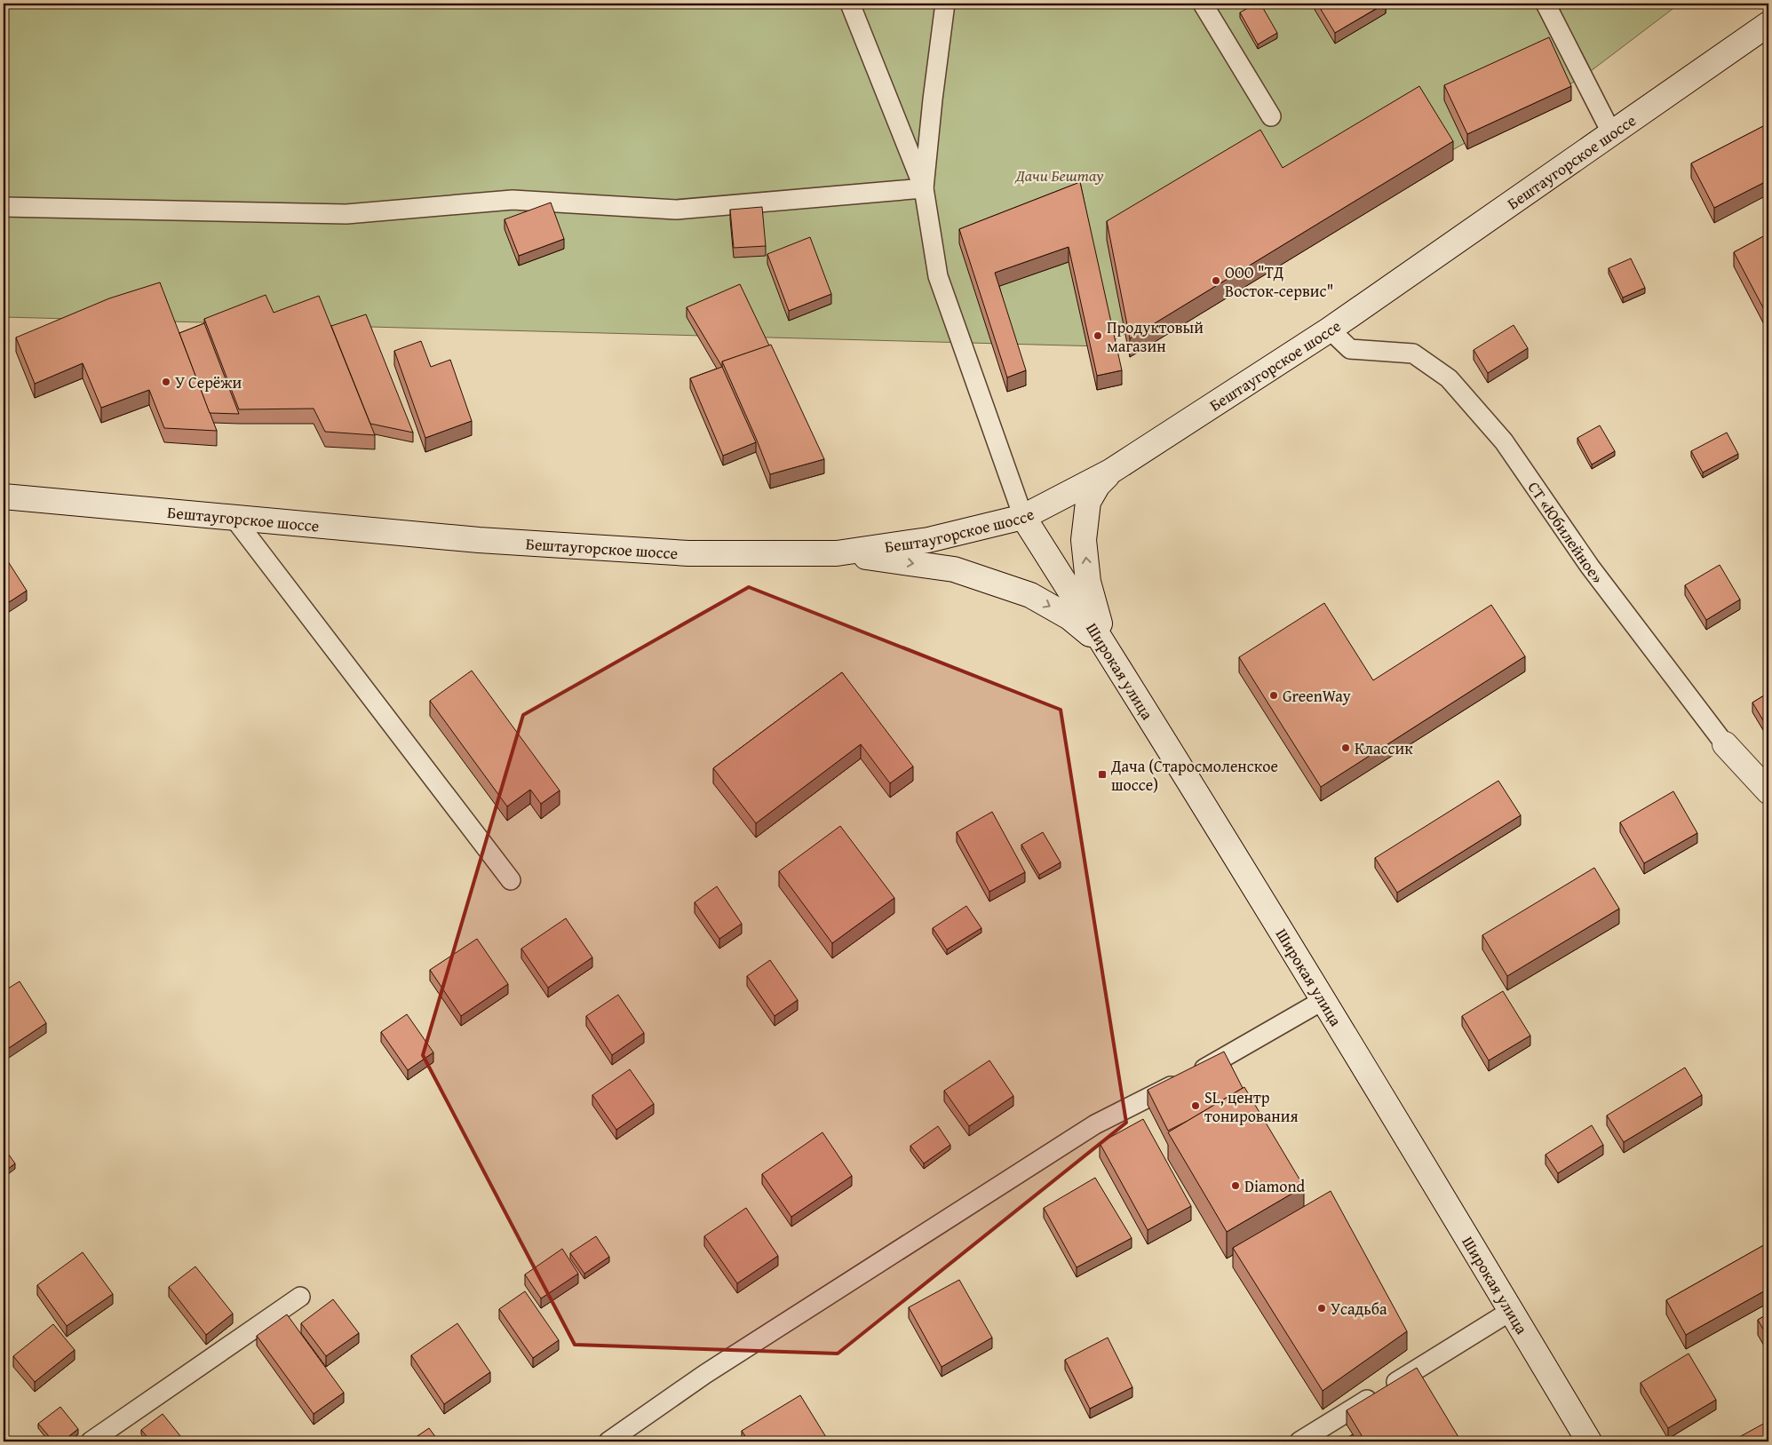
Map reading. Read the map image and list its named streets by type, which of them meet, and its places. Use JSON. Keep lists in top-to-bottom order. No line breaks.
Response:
{"streets":{"main road":["Бештаугорское шоссе","СТ «Юбилейное»","Широкая улица"]},"crossings":[["Бештаугорское шоссе","СТ «Юбилейное»"],["Бештаугорское шоссе","Широкая улица"]],"parks":["Дачи Бештау"],"places":{"other":["ООО \"ТД Восток-сервис\"","Продуктовый магазин","У Серёжи","GreenWay","Классик","SL, центр тонирования","Diamond","Усадьба"],"transit":["Дача (Старосмоленское шоссе)"]}}
